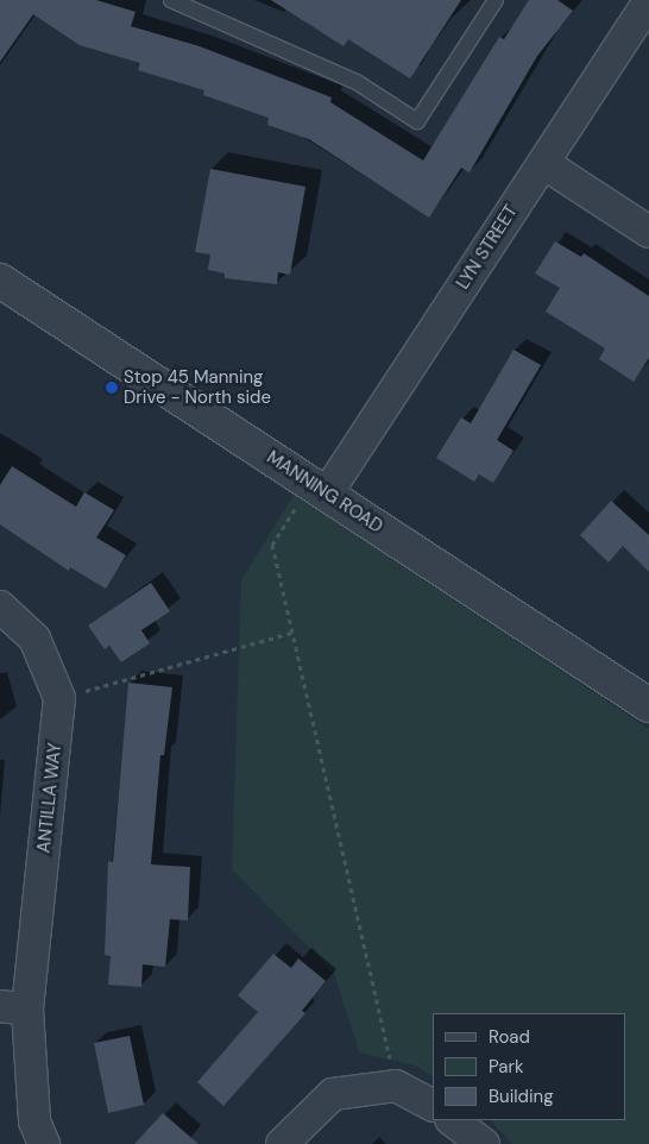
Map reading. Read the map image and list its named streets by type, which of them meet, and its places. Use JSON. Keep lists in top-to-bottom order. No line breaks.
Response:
{"streets":{"street":["LYN STREET","MANNING ROAD","ANTILLA WAY"]},"crossings":[["LYN STREET","MANNING ROAD"]],"places":["Stop 45 Manning Drive - North side"],"legend":["Road","Park","Building"]}
